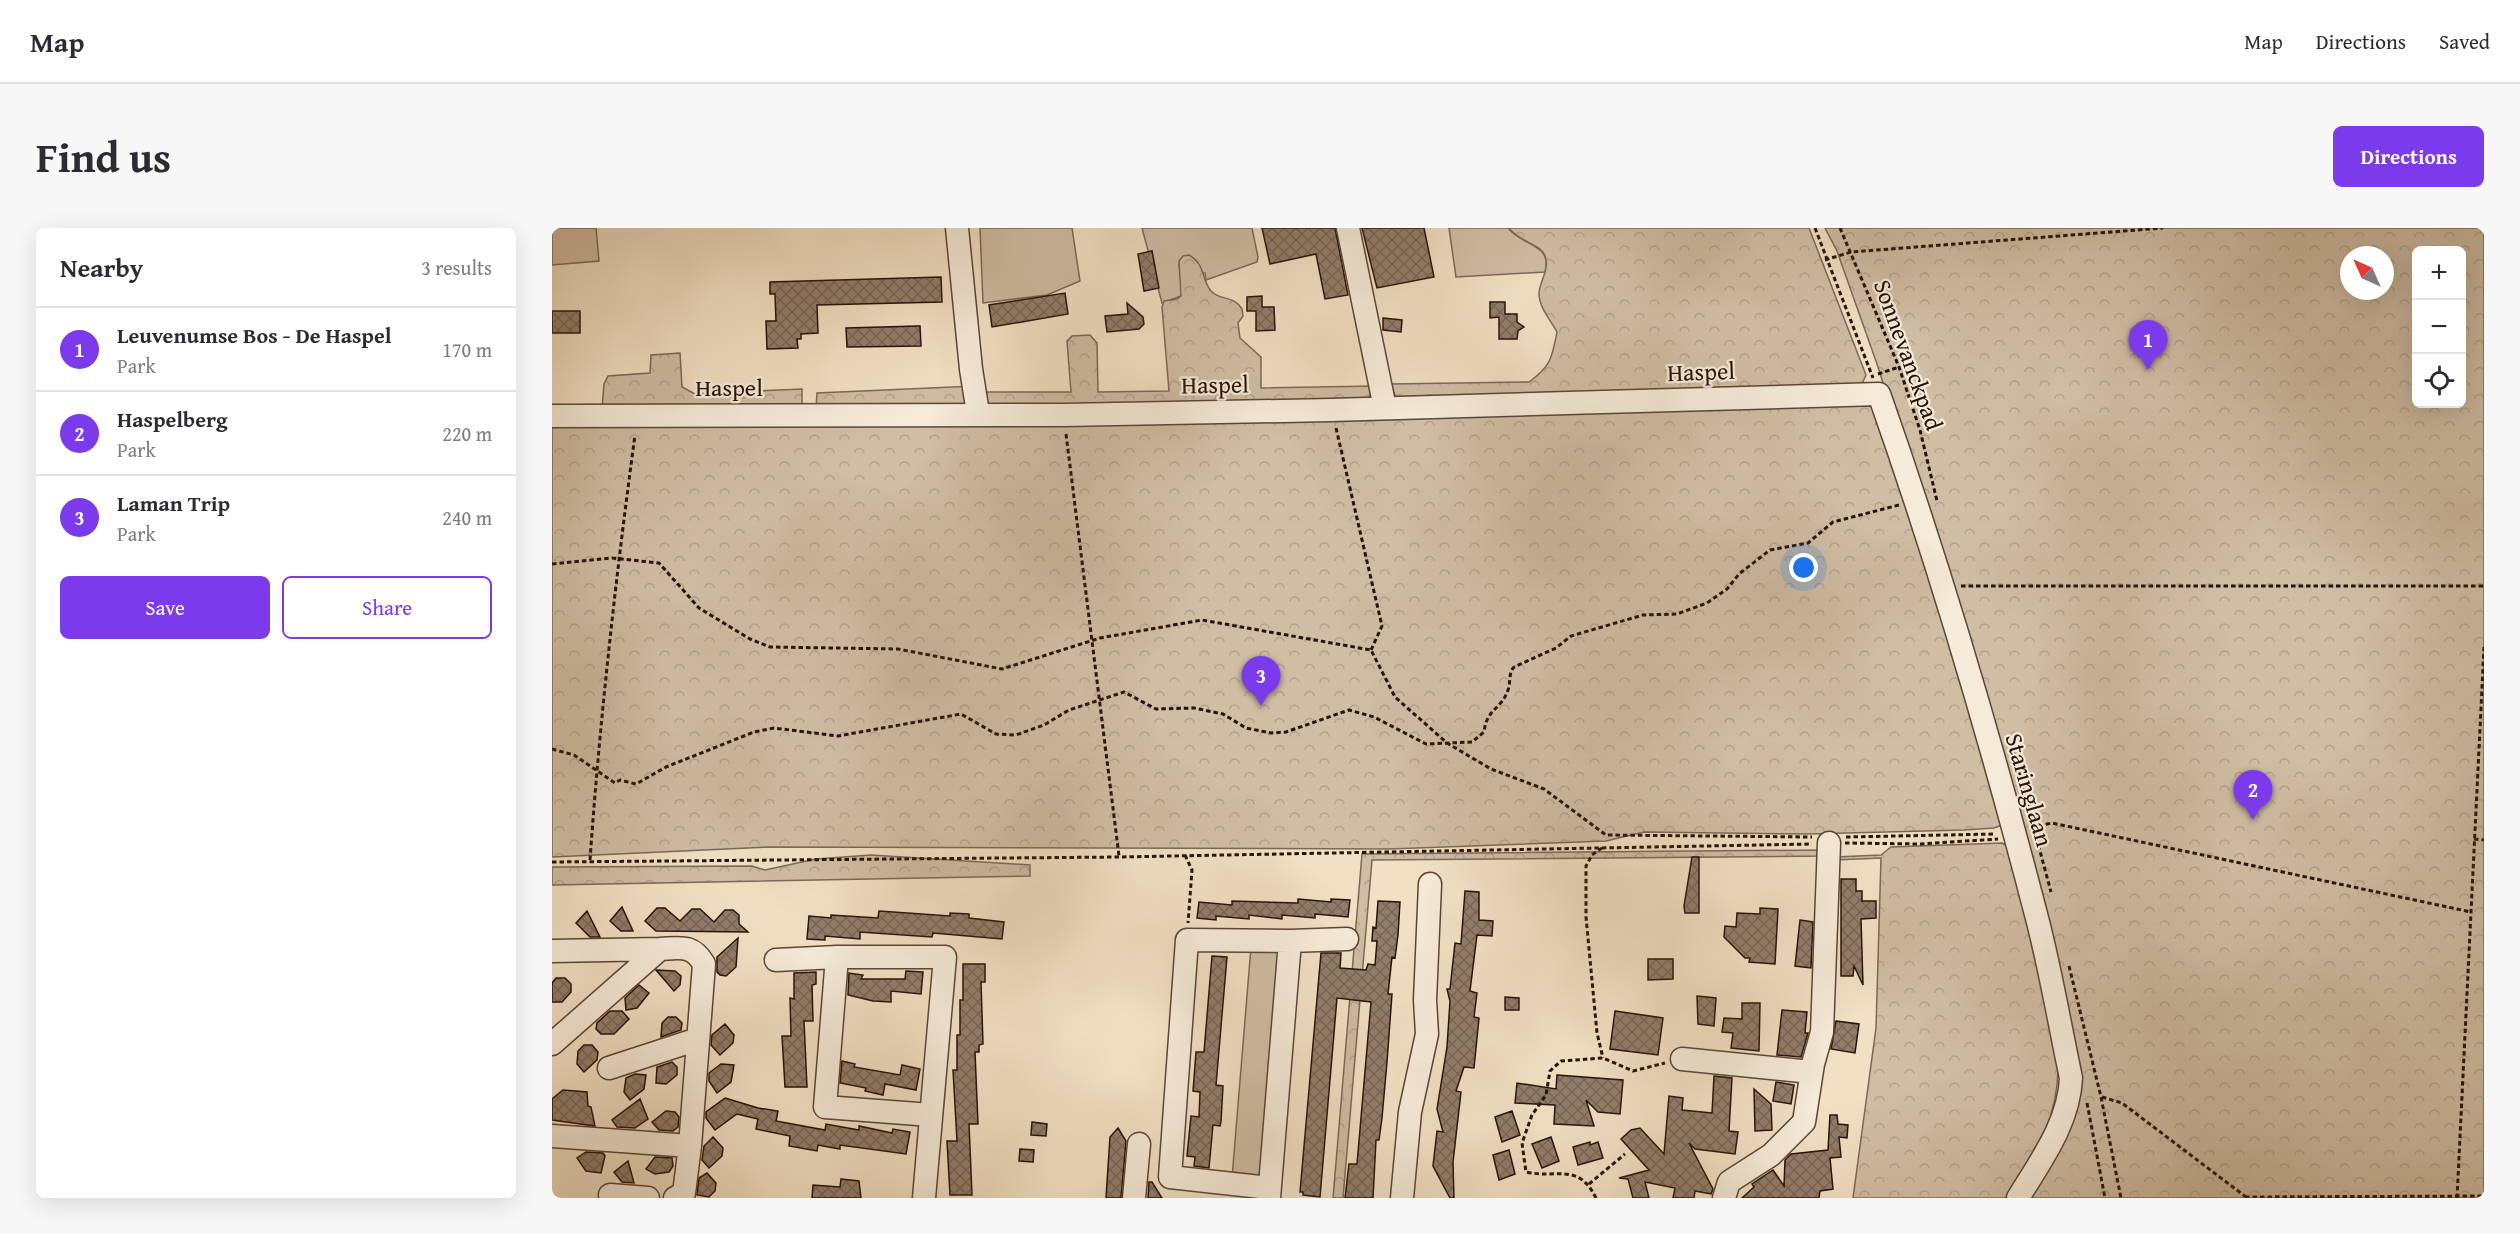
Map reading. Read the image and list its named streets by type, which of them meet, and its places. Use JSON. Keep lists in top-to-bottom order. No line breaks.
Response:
{"streets":{"street":["Haspel","Staringlaan"],"path":["Sonnevanckpad"]},"crossings":[["Sonnevanckpad","Haspel"],["Sonnevanckpad","Staringlaan"],["Haspel","Staringlaan"]],"north":"top left","page":{"header":"Map","nav":["Map","Directions","Saved"],"title":"Find us","buttons":["Directions",["Save","Share"]],"heading":["Nearby","3 results"],"map_buttons":["+","−"],"list":[{"mark":"1","name":"Leuvenumse Bos - De Haspel","note":"Park","value":"170 m"},{"mark":"2","name":"Haspelberg","note":"Park","value":"220 m"},{"mark":"3","name":"Laman Trip","note":"Park","value":"240 m"}],"pins":["1","3","2"]}}
